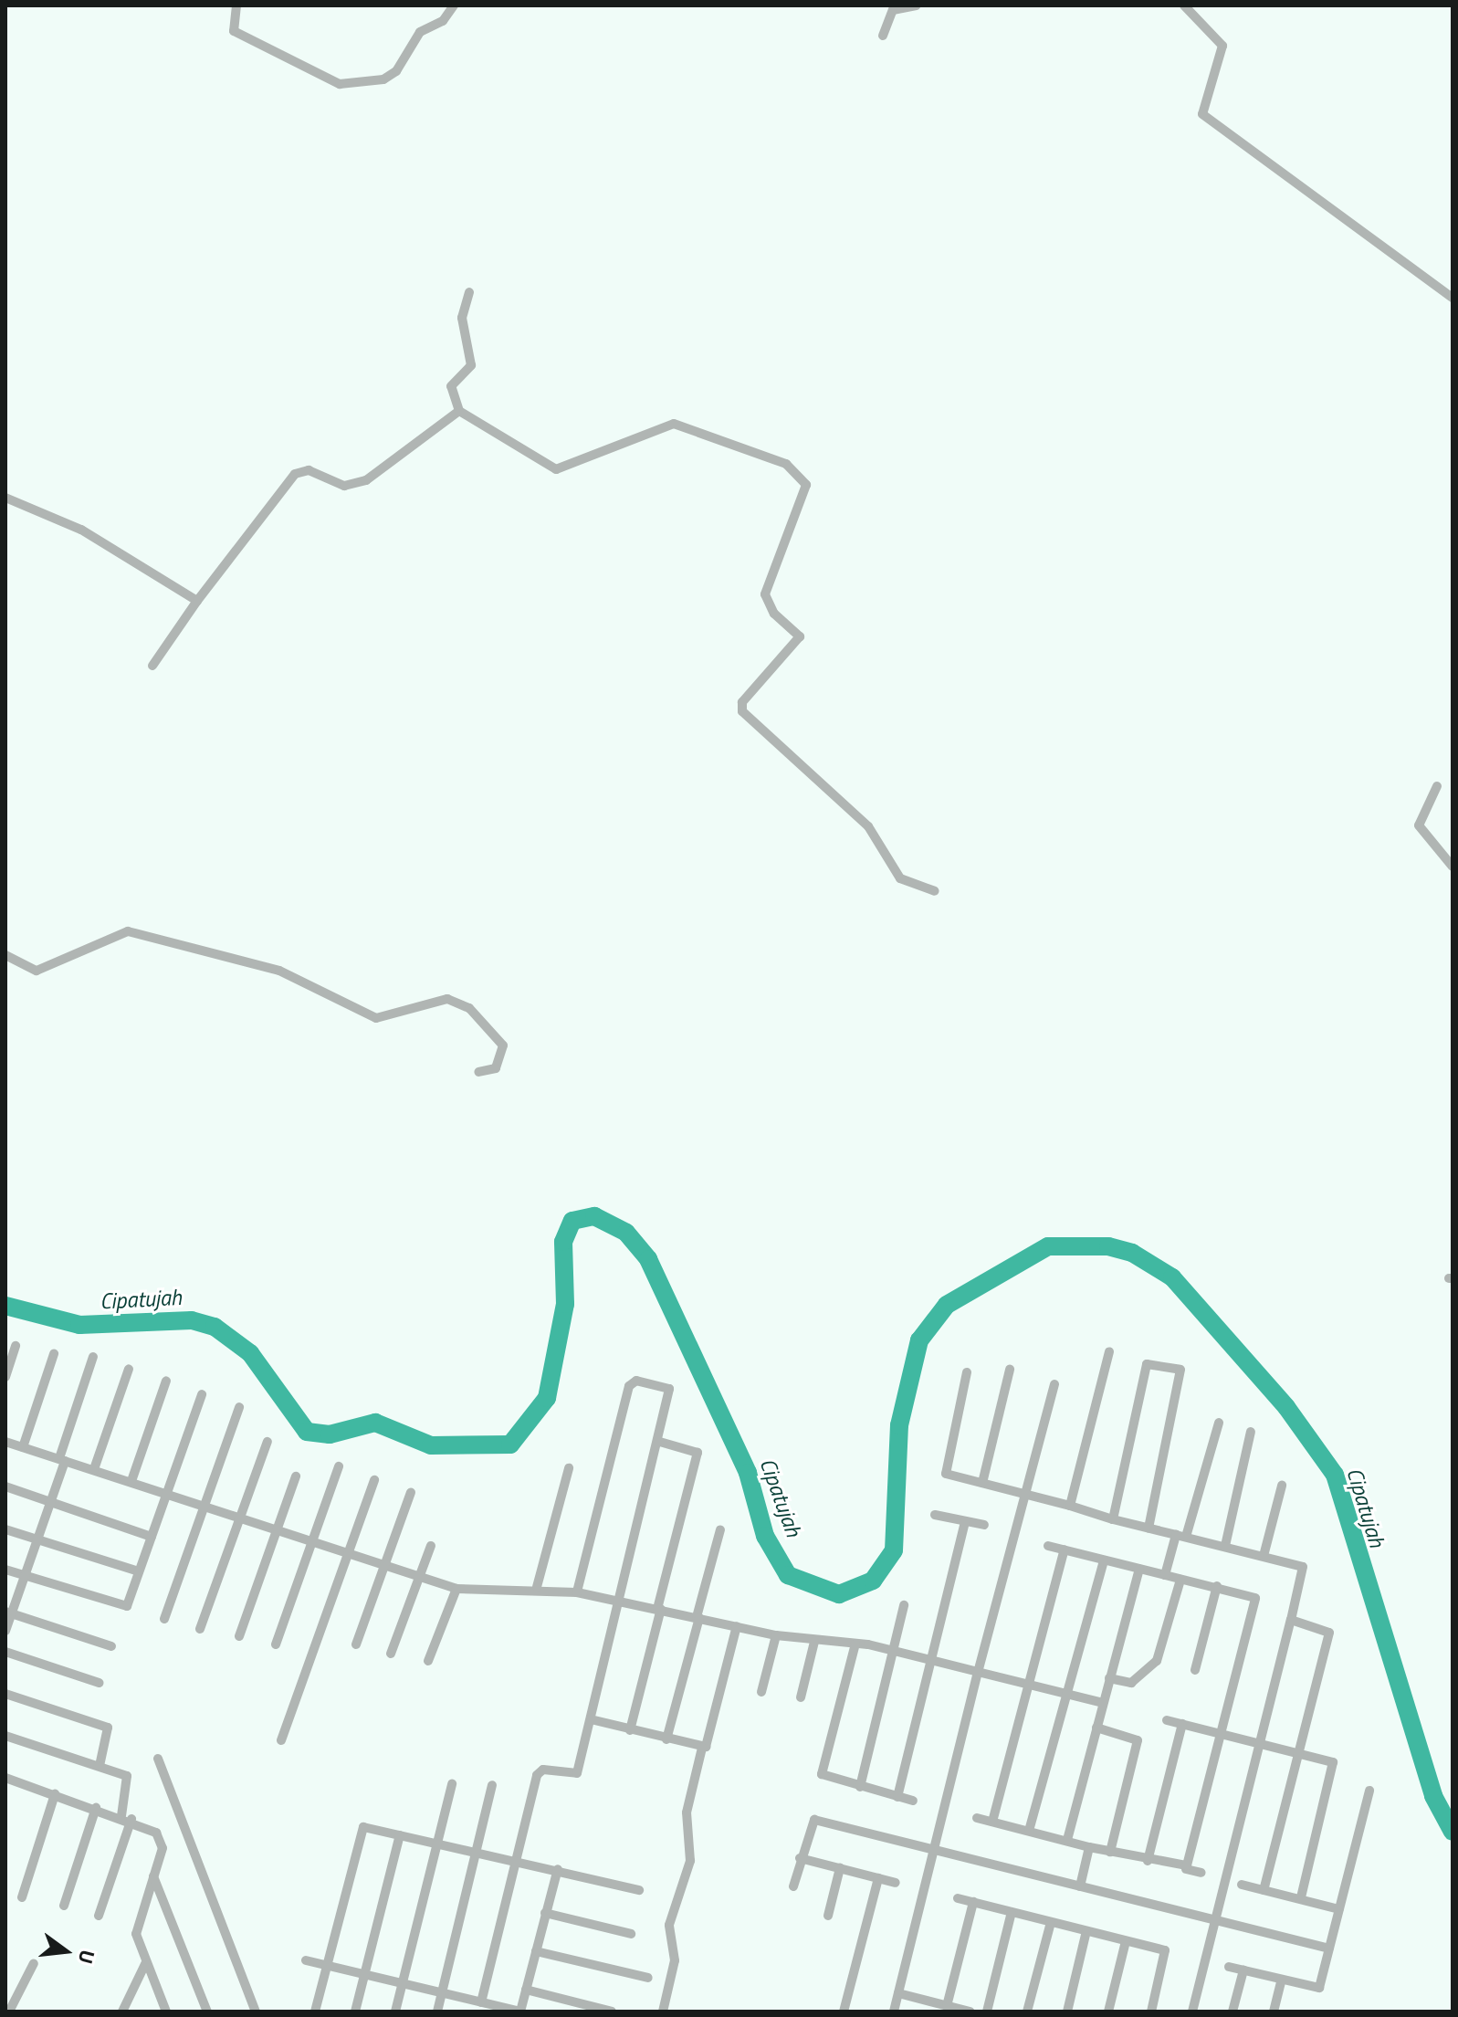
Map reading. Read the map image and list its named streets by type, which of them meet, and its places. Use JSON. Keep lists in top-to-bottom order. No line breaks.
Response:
{"water":["Cipatujah"],"north":"right"}
